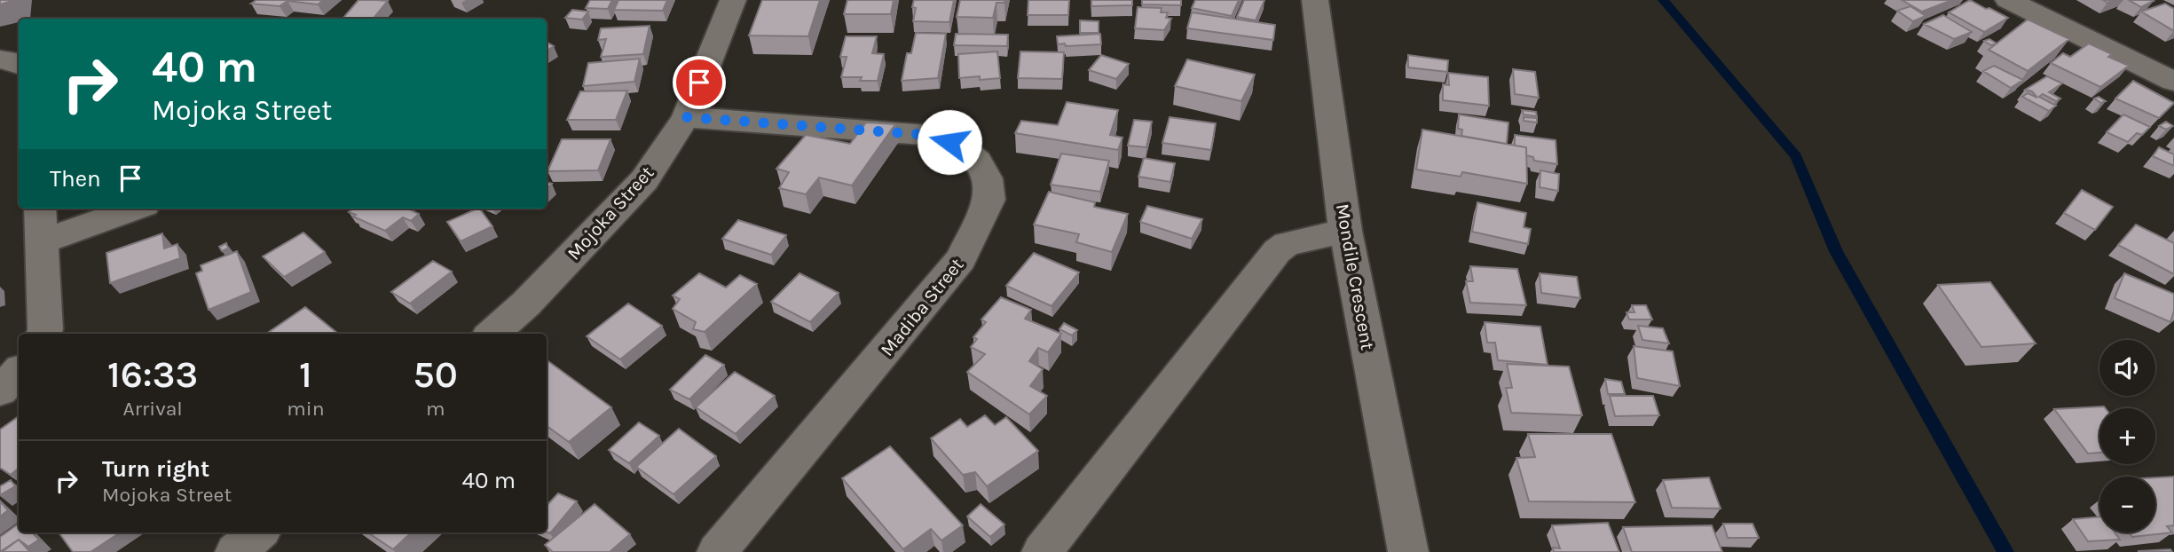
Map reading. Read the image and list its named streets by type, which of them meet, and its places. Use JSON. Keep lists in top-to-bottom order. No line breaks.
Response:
{"streets":{"street":["Mojoka Street","Mondile Crescent","Madiba Street"]},"crossings":[["Mojoka Street","Madiba Street"]],"page":{"turn":["40 m","Mojoka Street"],"then":"Then","eta":["16:33","Arrival","1","min","50","m"],"map_buttons":["+","−"],"list":[{"name":"Turn right","note":"Mojoka Street","value":"40 m"}]}}
